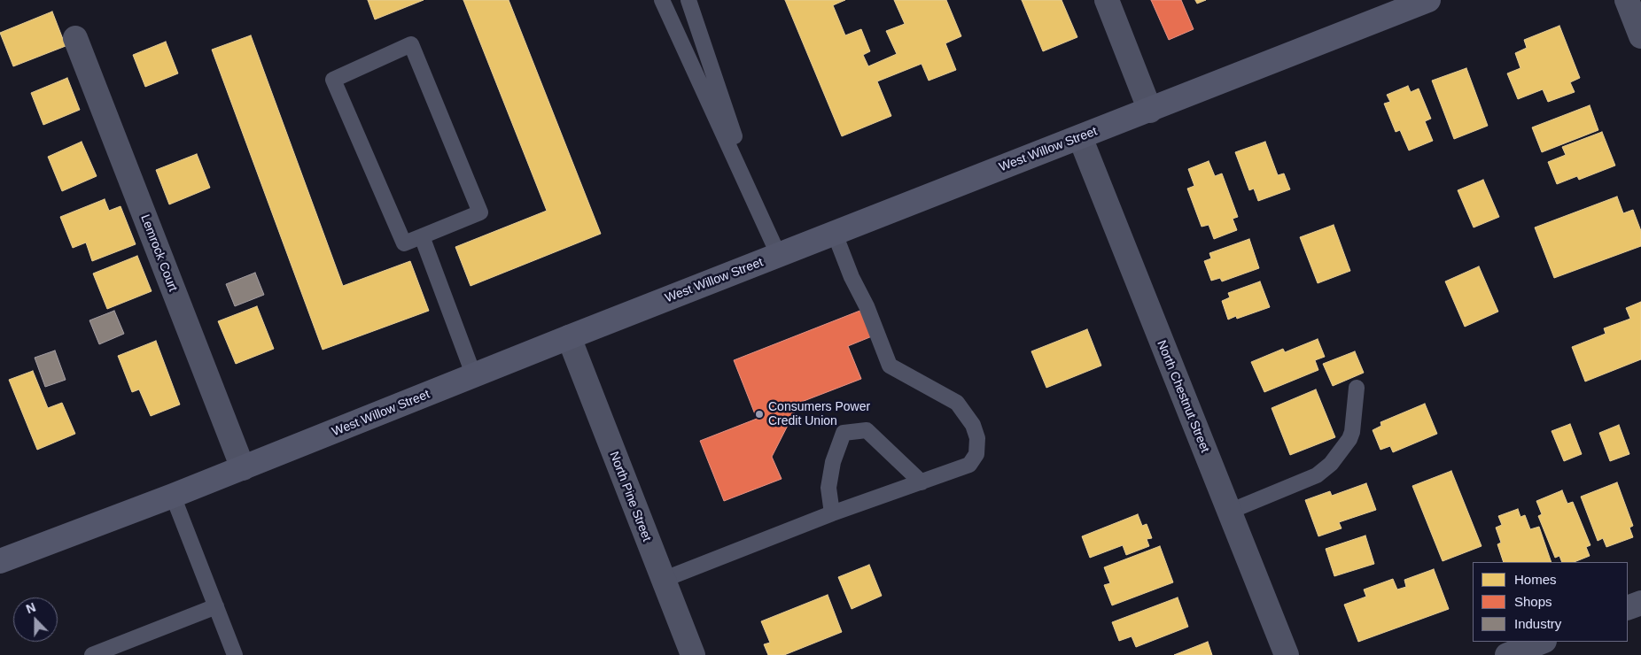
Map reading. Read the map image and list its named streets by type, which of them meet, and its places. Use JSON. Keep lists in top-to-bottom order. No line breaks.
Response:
{"streets":{"street":["West Willow Street","Lemrock Court","North Chestnut Street","North Pine Street"]},"crossings":[["West Willow Street","Lemrock Court"],["West Willow Street","North Chestnut Street"],["West Willow Street","North Pine Street"]],"places":["Consumers Power Credit Union"],"legend":["Homes","Shops","Industry"],"north":"top"}
